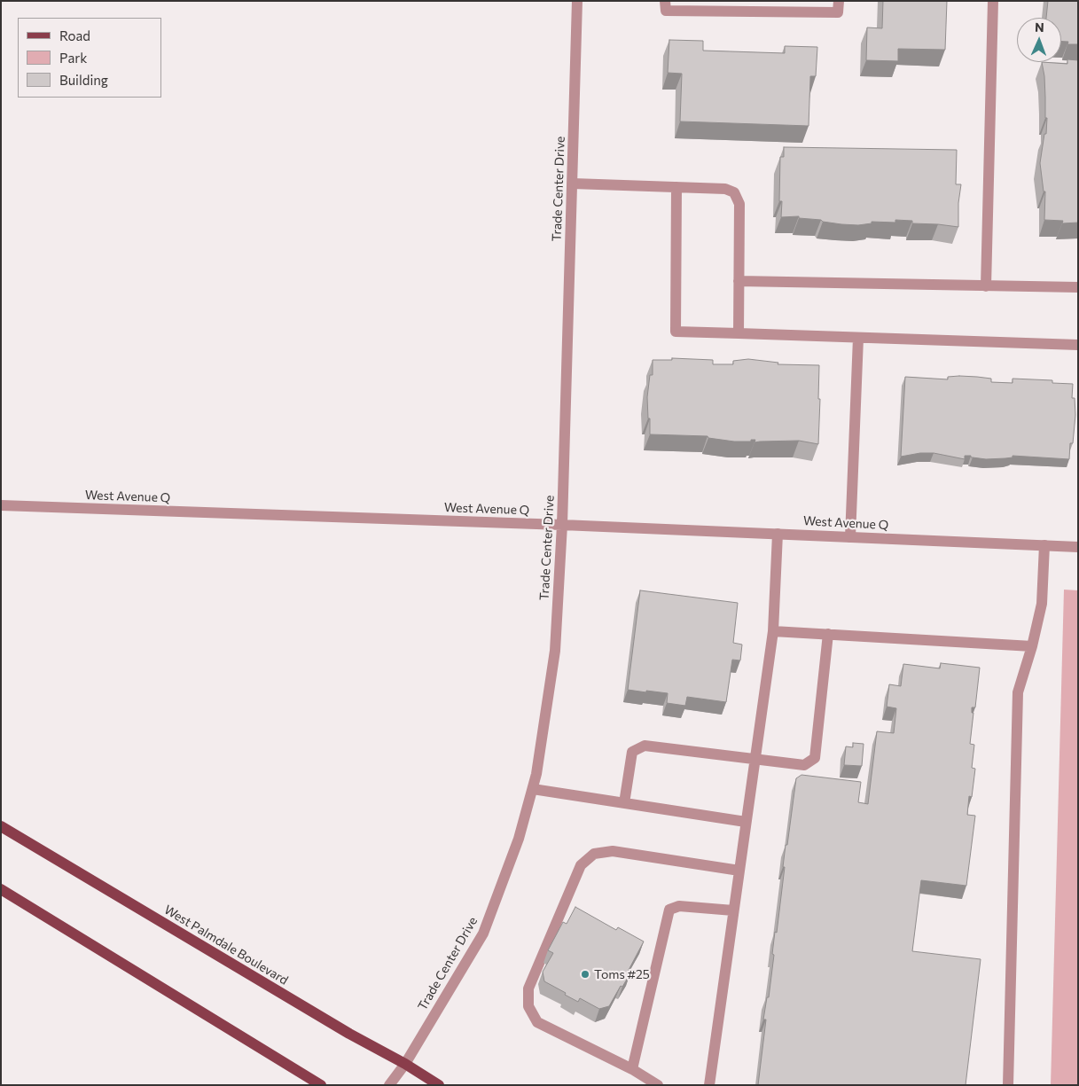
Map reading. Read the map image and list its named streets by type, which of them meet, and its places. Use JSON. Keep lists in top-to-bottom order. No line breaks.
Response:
{"streets":{"main road":["West Palmdale Boulevard"],"street":["Trade Center Drive","West Avenue Q"]},"crossings":[["Trade Center Drive","West Avenue Q"],["Trade Center Drive","West Palmdale Boulevard"]],"places":["Toms #25"],"legend":["Road","Park","Building"],"north":"top"}
